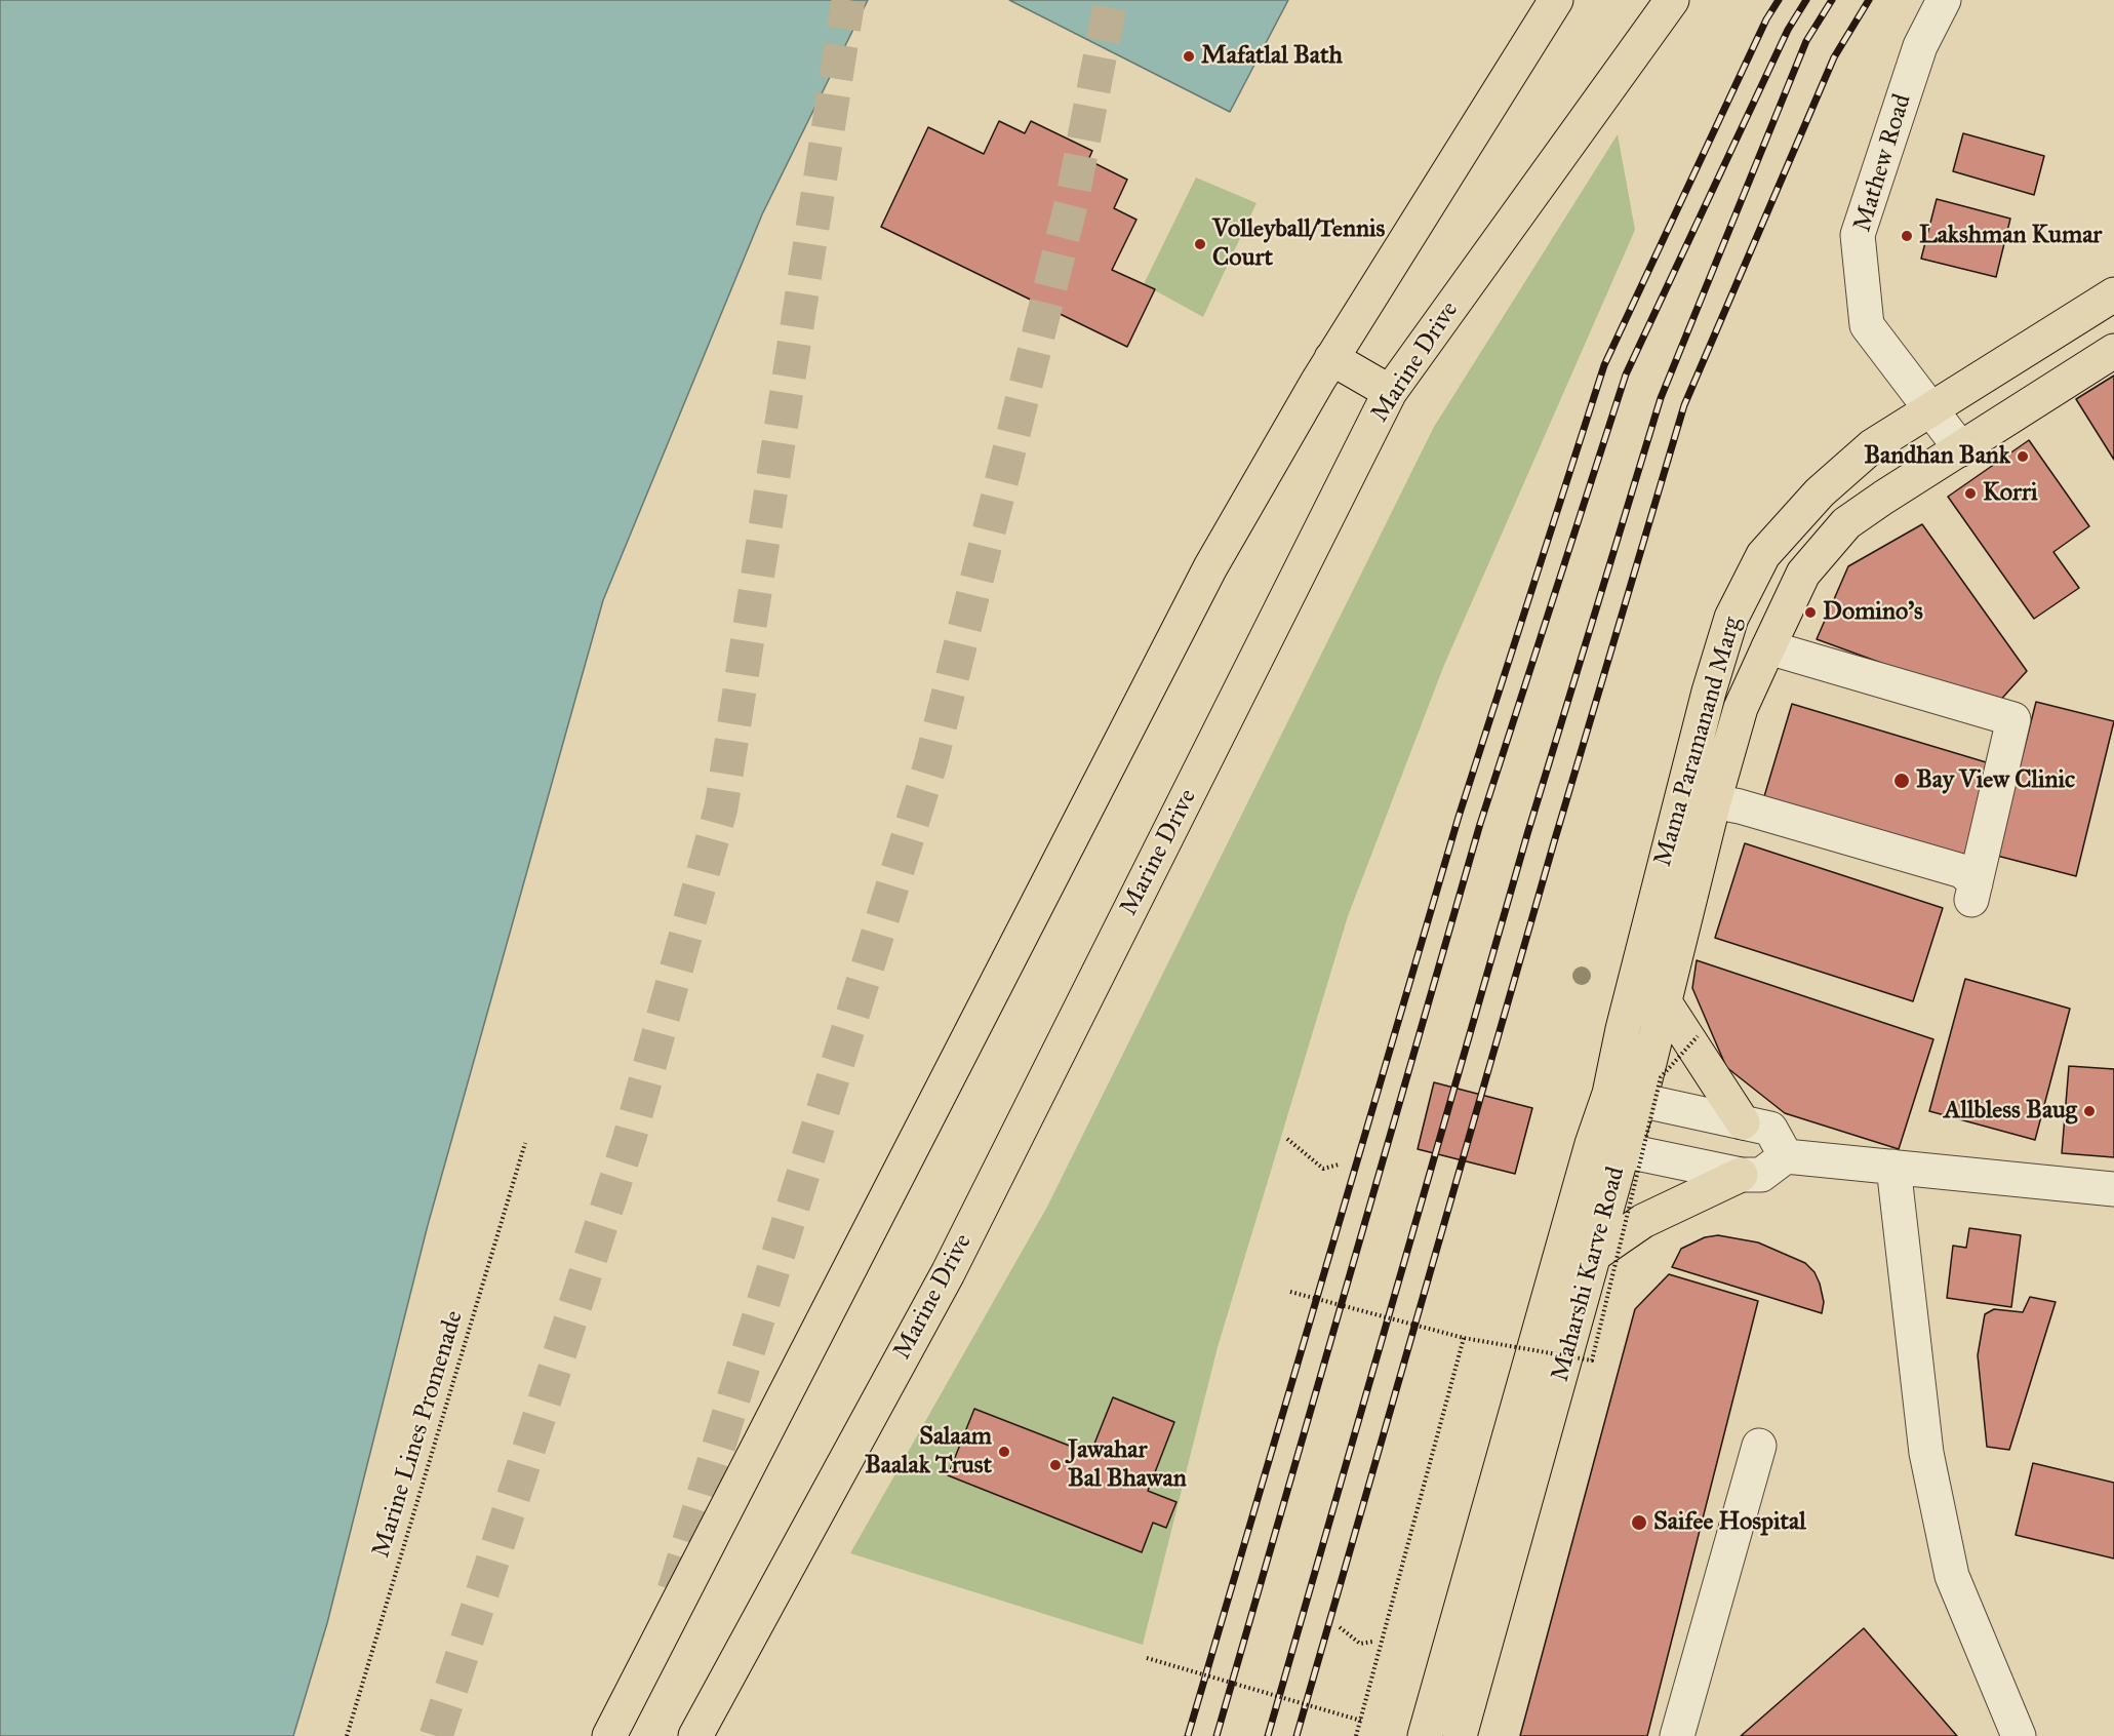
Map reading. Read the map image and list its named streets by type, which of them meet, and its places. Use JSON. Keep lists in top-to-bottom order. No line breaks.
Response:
{"streets":{"main road":["Marine Drive","Mama Paramanand Marg","Maharshi Karve Road"],"street":["Mathew Road"],"path":["Marine Lines Promenade"]},"crossings":[["Mathew Road","Mama Paramanand Marg"],["Mama Paramanand Marg","Maharshi Karve Road"]],"places":["Mafatlal Bath","Lakshman Kumar","Volleyball/Tennis Court","Bandhan Bank","Korri","Domino's","Bay View Clinic","Allbless Baug","Salaam Baalak Trust","Jawahar Bal Bhawan","Saifee Hospital"]}
